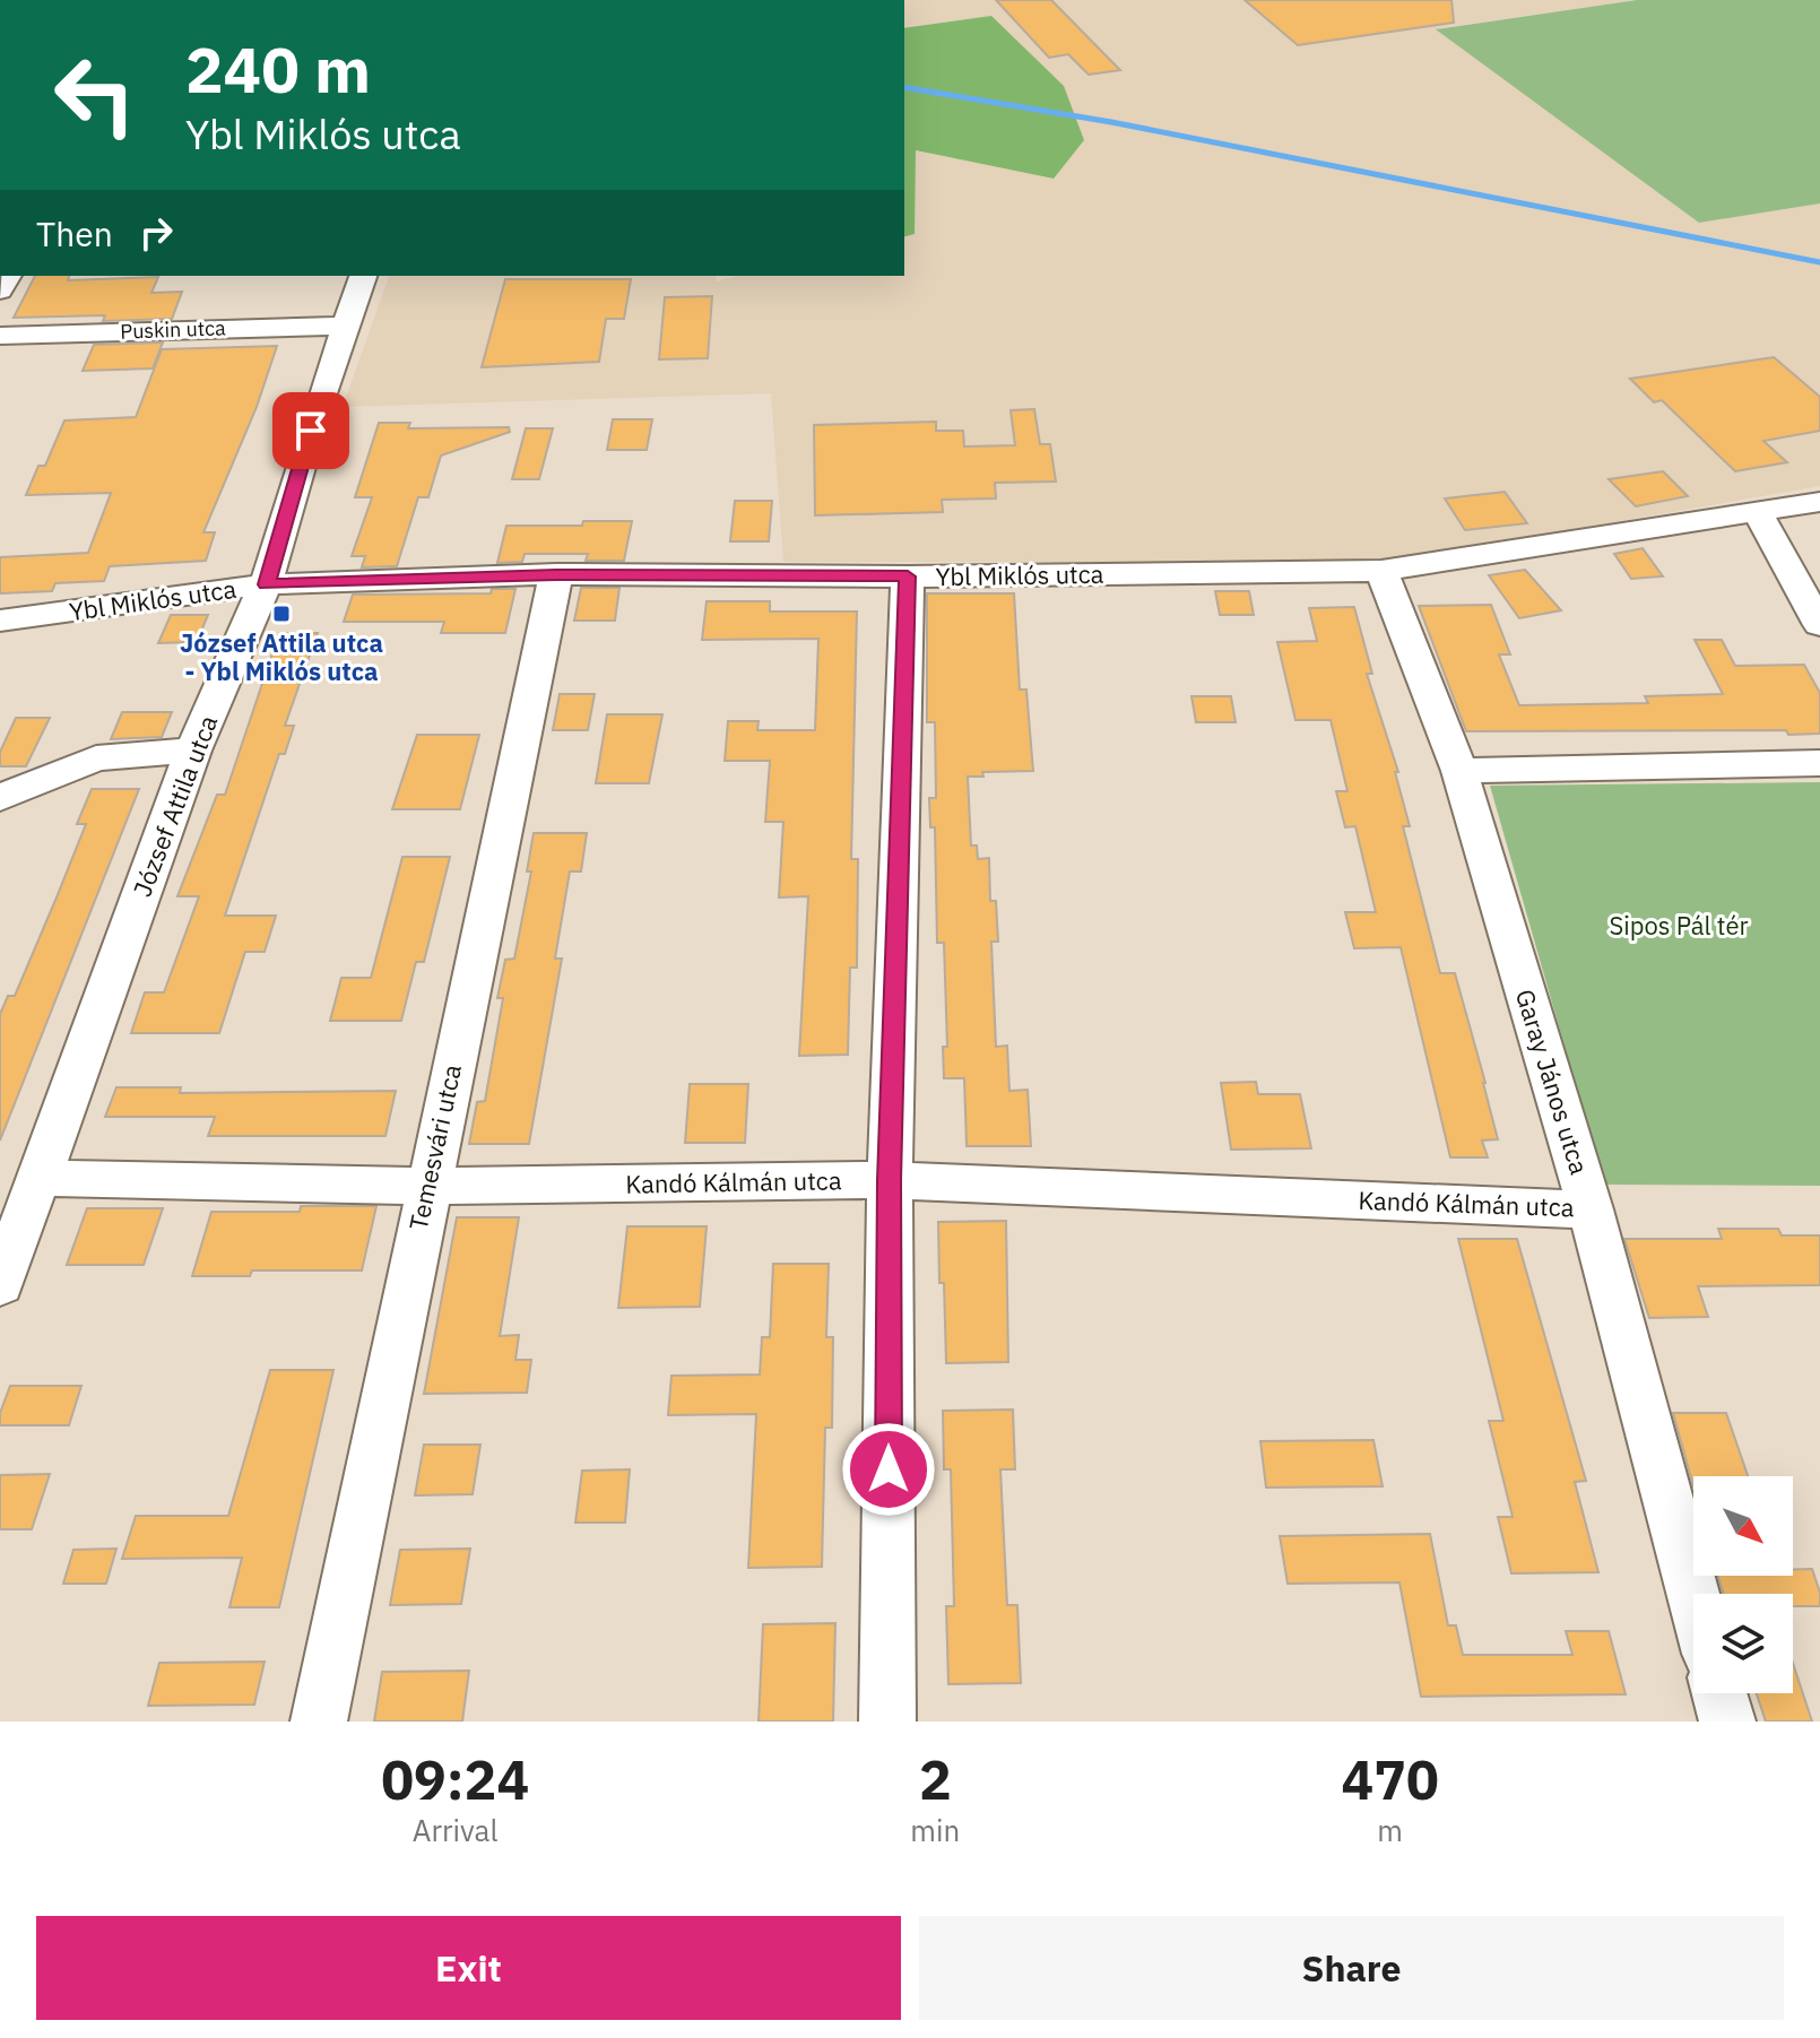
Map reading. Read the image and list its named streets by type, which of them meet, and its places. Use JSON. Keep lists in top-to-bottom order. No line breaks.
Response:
{"streets":{"street":["Puskin utca","Ybl Miklós utca","József Attila utca","Garay János utca","Temesvári utca","Kandó Kálmán utca"]},"crossings":[["Puskin utca","József Attila utca"],["Ybl Miklós utca","József Attila utca"],["Ybl Miklós utca","Garay János utca"],["Ybl Miklós utca","Temesvári utca"],["József Attila utca","Kandó Kálmán utca"],["Garay János utca","Kandó Kálmán utca"],["Temesvári utca","Kandó Kálmán utca"]],"parks":["Sipos Pál tér"],"places":{"transit":["József Attila utca - Ybl Miklós utca"]},"north":"bottom right","page":{"turn":["240 m","Ybl Miklós utca"],"then":"Then","eta":["09:24","Arrival","2","min","470","m"],"buttons":["Exit","Share"]}}
